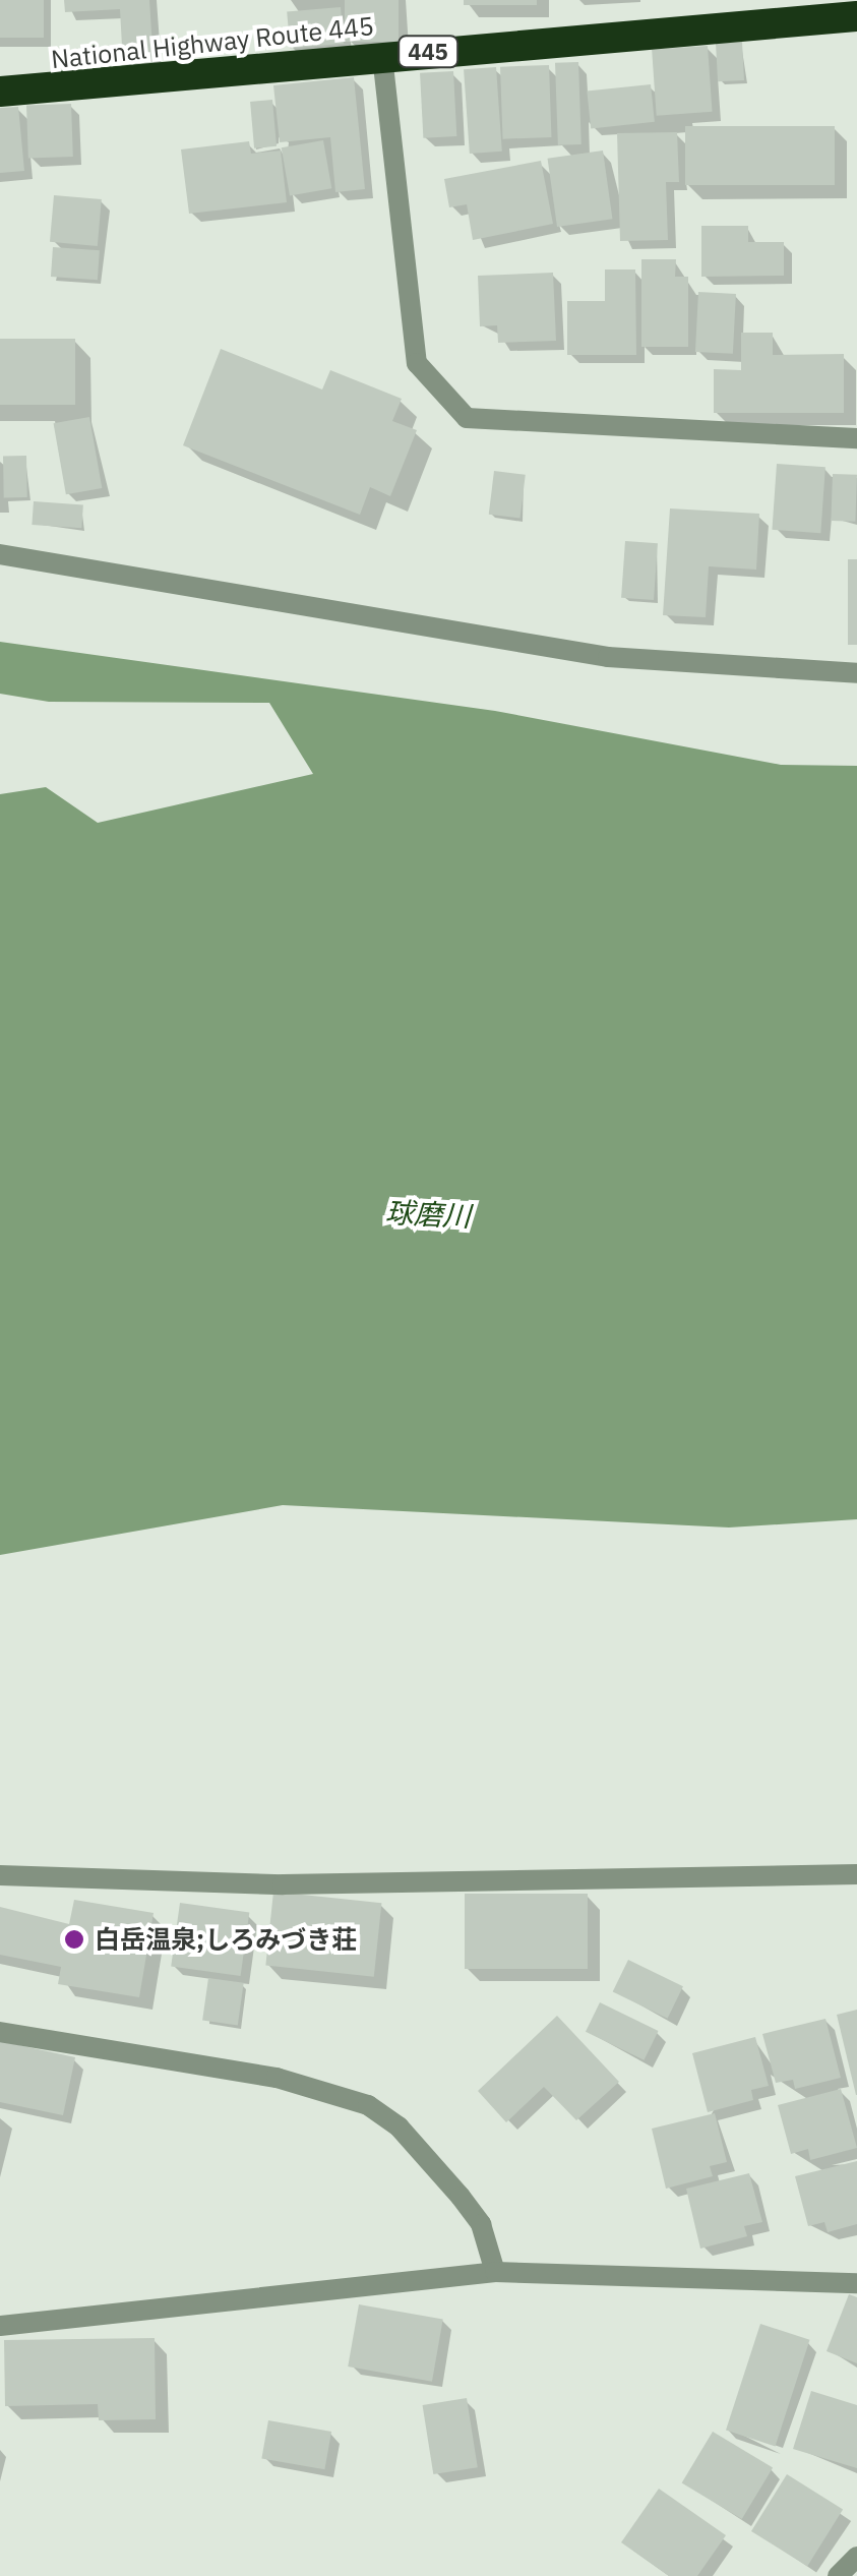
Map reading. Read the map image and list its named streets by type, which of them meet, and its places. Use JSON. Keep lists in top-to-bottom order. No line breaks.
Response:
{"streets":{"highway":["National Highway Route 445","445"]},"water":["球磨川"],"places":["白岳温泉;しろみづき荘"]}
